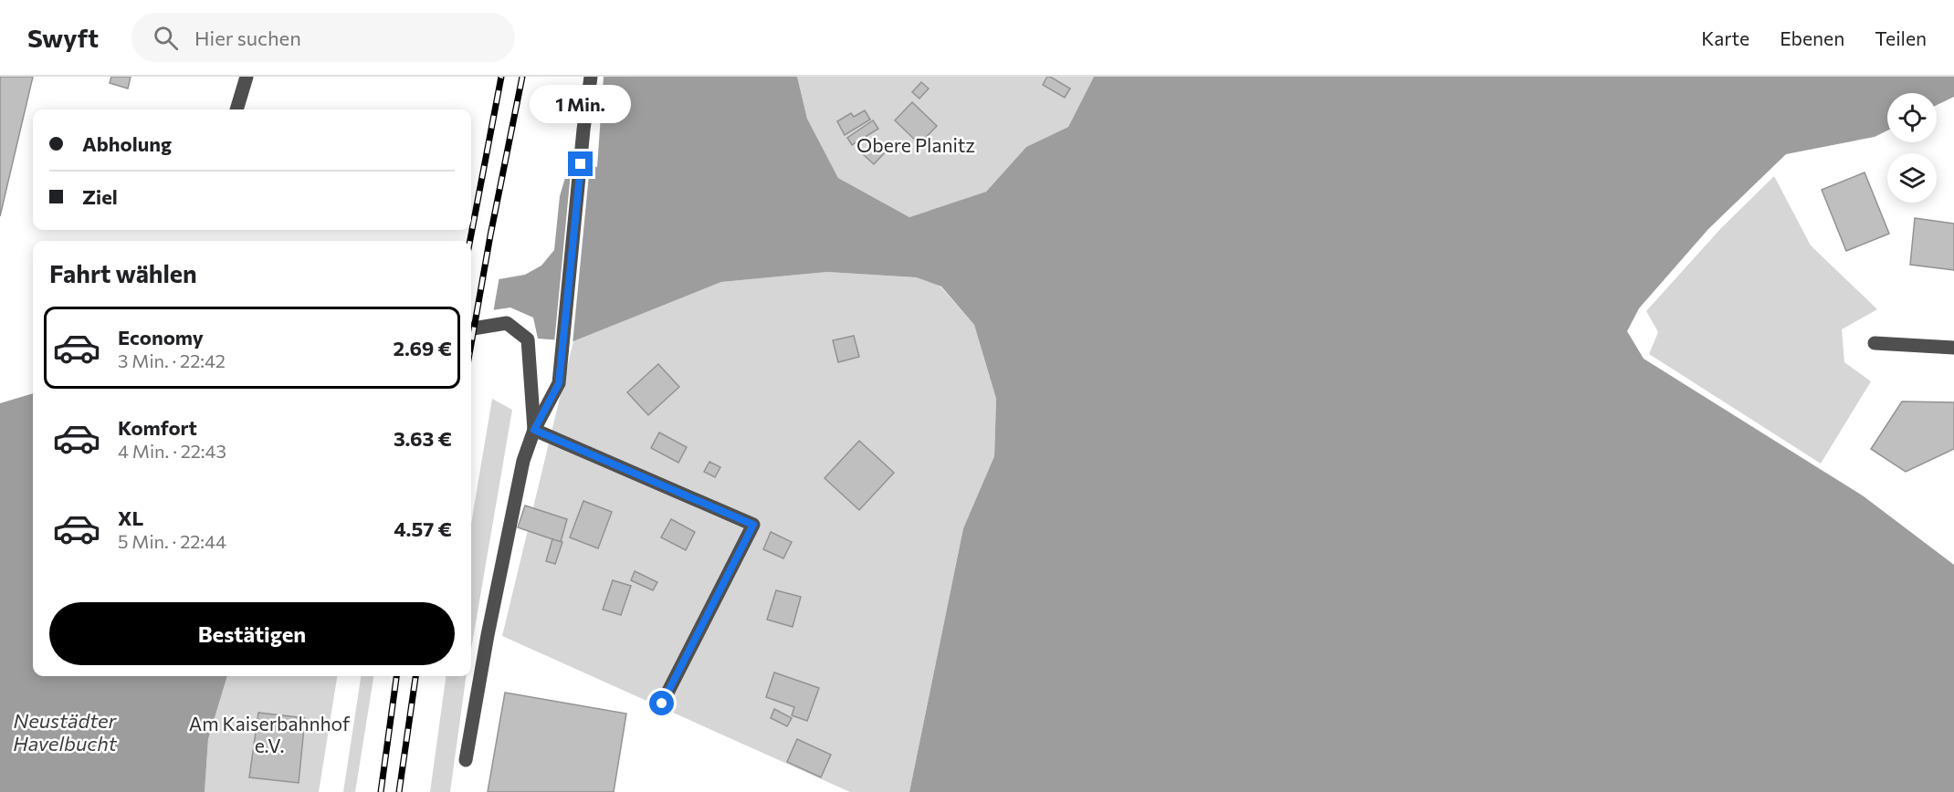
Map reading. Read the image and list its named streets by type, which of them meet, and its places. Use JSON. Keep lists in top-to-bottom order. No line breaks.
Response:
{"water":["Neustädter Havelbucht"],"parks":["Obere Planitz","Am Kaiserbahnhof e.V."],"page":{"header":"Swyft","search":"Hier suchen","nav":["Karte","Ebenen","Teilen"],"bubble":"1 Min.","banner":["Abholung","Ziel"],"heading":"Fahrt wählen","list":[{"name":"Economy","note":"3 Min. · 22:42","value":"2.69 €"},{"name":"Komfort","note":"4 Min. · 22:43","value":"3.63 €"},{"name":"XL","note":"5 Min. · 22:44","value":"4.57 €"}],"buttons":"Bestätigen"}}
